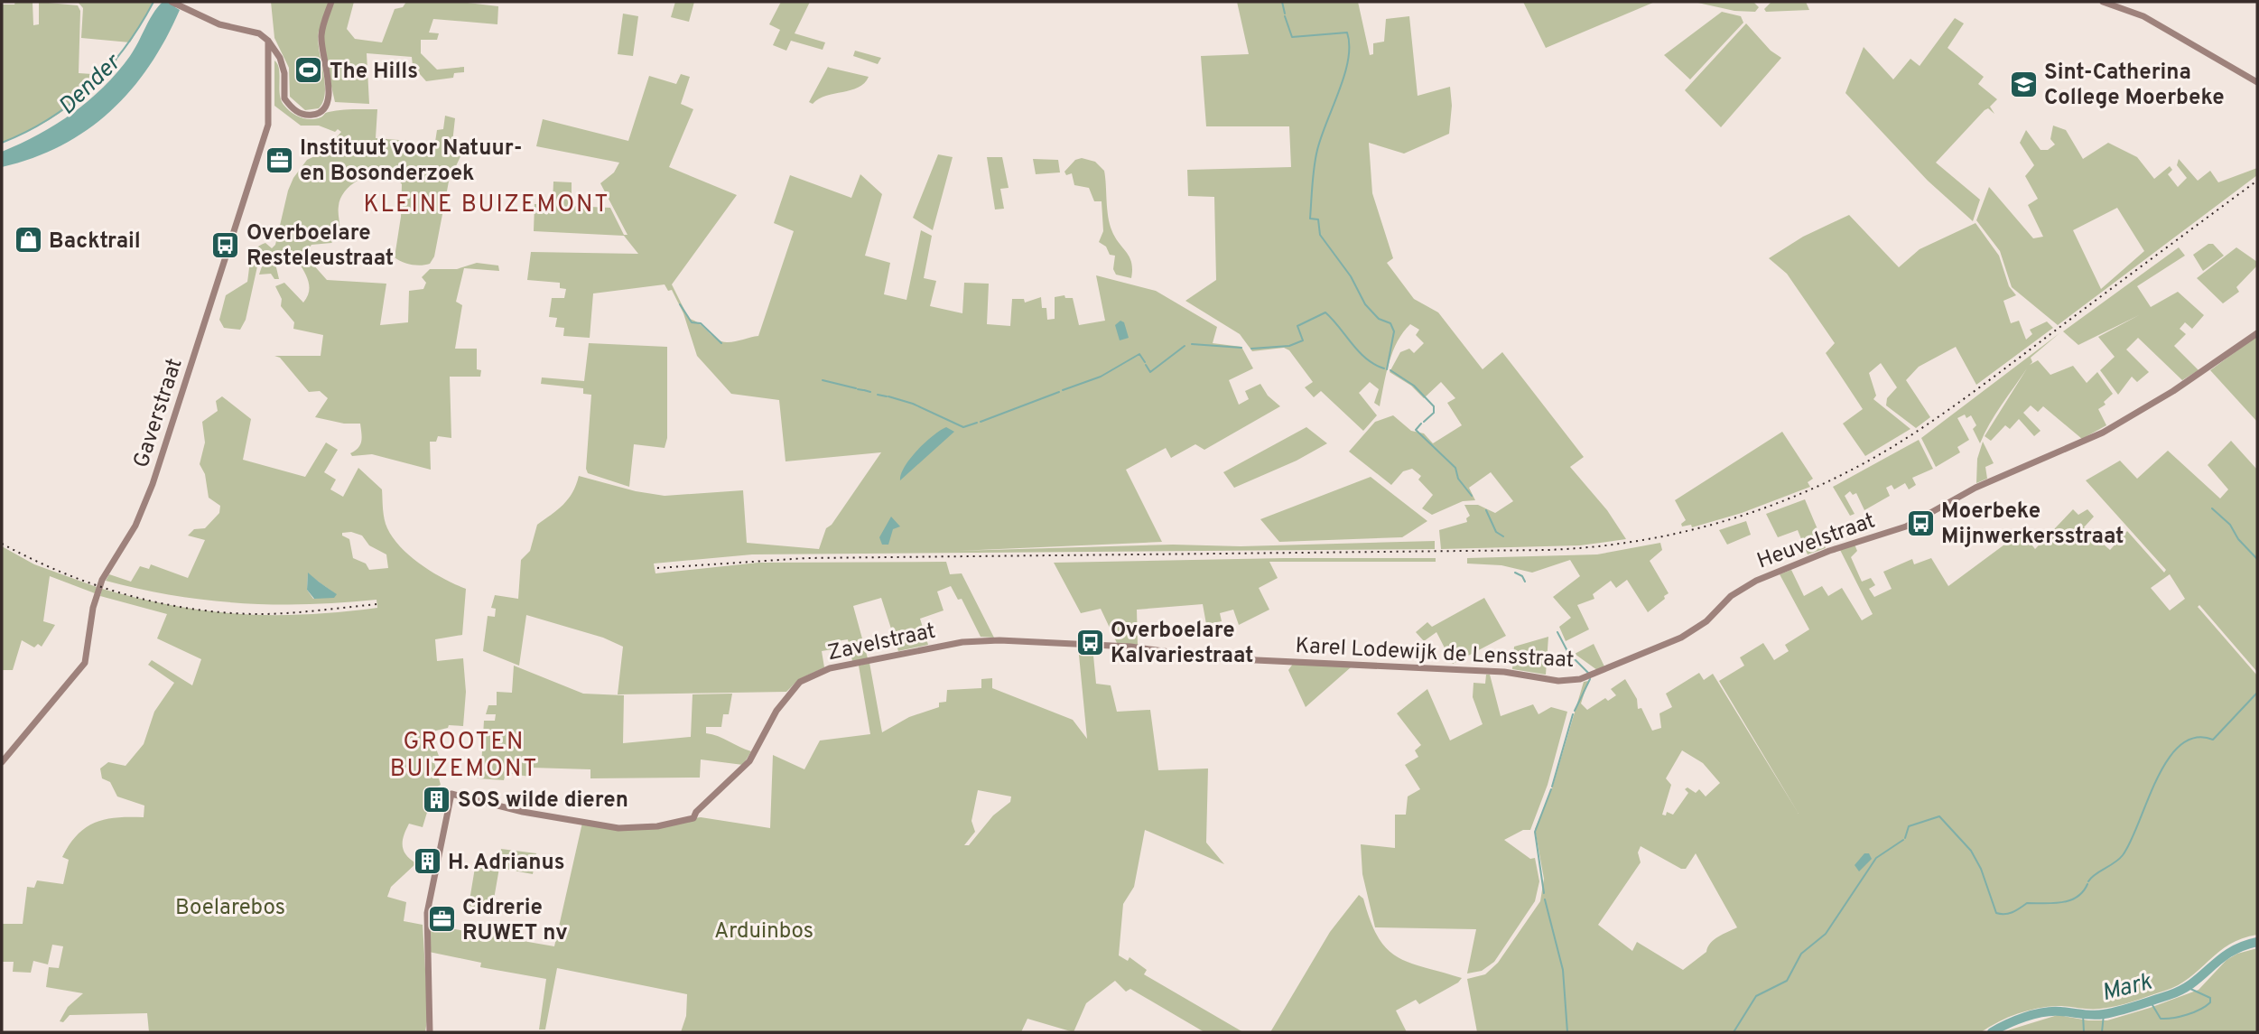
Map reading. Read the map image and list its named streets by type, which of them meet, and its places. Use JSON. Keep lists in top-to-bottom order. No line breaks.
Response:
{"streets":{"street":["Gaverstraat","Heuvelstraat","Zavelstraat","Karel Lodewijk de Lensstraat"]},"crossings":[["Heuvelstraat","Karel Lodewijk de Lensstraat"],["Zavelstraat","Karel Lodewijk de Lensstraat"]],"districts":["KLEINE BUIZEMONT","GROOTEN BUIZEMONT"],"water":["Dender","Mark"],"parks":["Boelarebos","Arduinbos"],"places":{"sports":["The Hills"],"school or university":["Sint-Catherina College Moerbeke"],"office":["Instituut voor Natuur- en Bosonderzoek","Cidrerie RUWET nv"],"shop":["Backtrail"],"bus stop":["Overboelare Resteleustraat","Moerbeke Mijnwerkersstraat","Overboelare Kalvariestraat"],"building":["SOS wilde dieren","H. Adrianus"]}}
